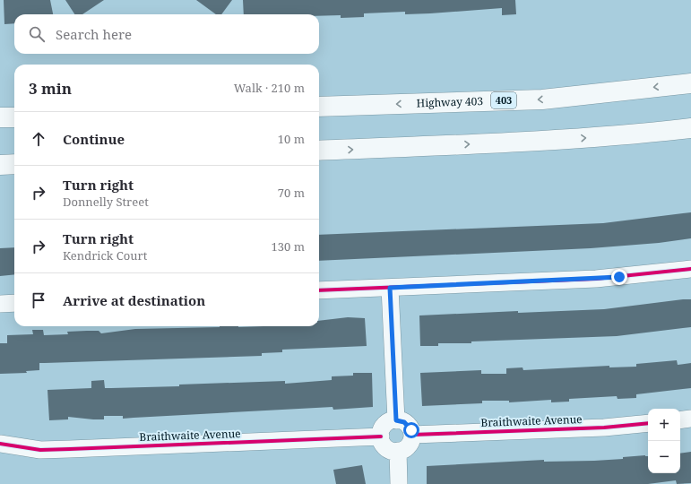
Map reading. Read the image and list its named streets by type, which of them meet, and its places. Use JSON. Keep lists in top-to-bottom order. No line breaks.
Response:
{"streets":{"highway":["403","Highway 403"],"street":["Braithwaite Avenue"]},"page":{"search":"Search here","heading":["3 min","Walk · 210 m"],"list":[["Continue","10 m"],["Turn right","Donnelly Street","70 m"],["Turn right","Kendrick Court","130 m"],"Arrive at destination"],"map_buttons":["+","−"]}}
